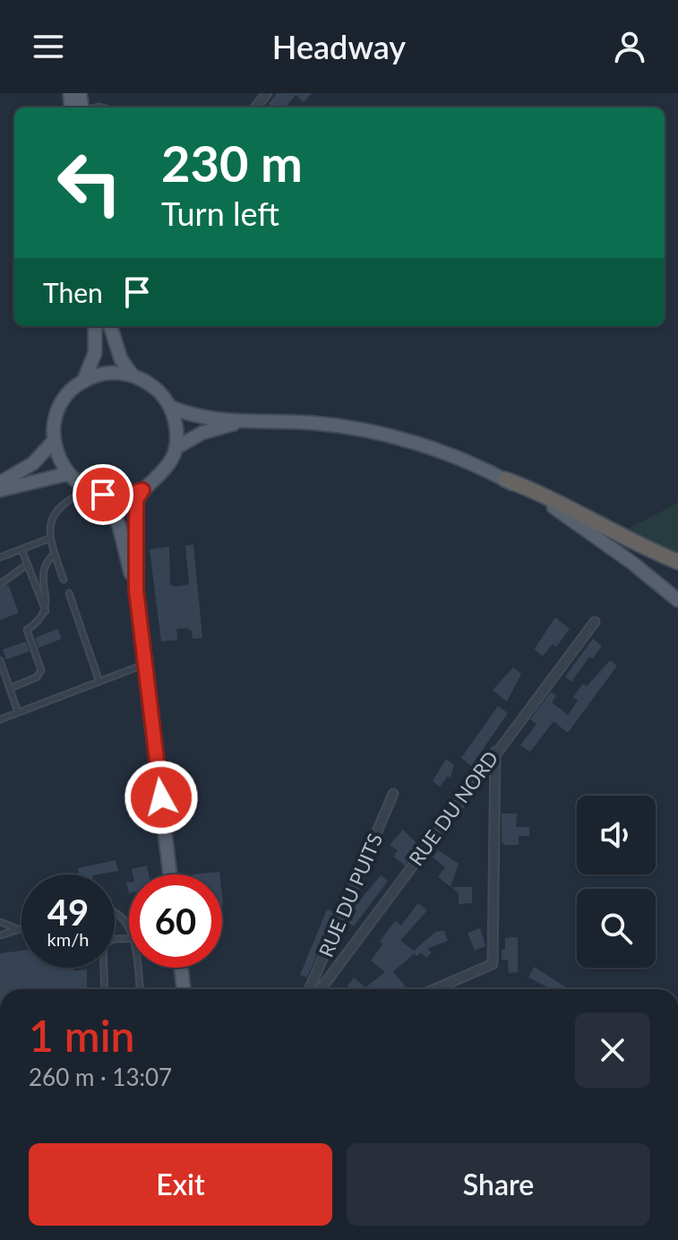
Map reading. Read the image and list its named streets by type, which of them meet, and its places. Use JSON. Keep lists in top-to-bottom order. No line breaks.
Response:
{"streets":{"street":["RUE DU NORD","RUE DU PUITS"]},"page":{"header":"Headway","turn":["230 m","Turn left"],"then":"Then","speed":"49 km/h","limit":"60","heading":["1 min","260 m · 13:07"],"buttons":["Exit","Share"]}}
